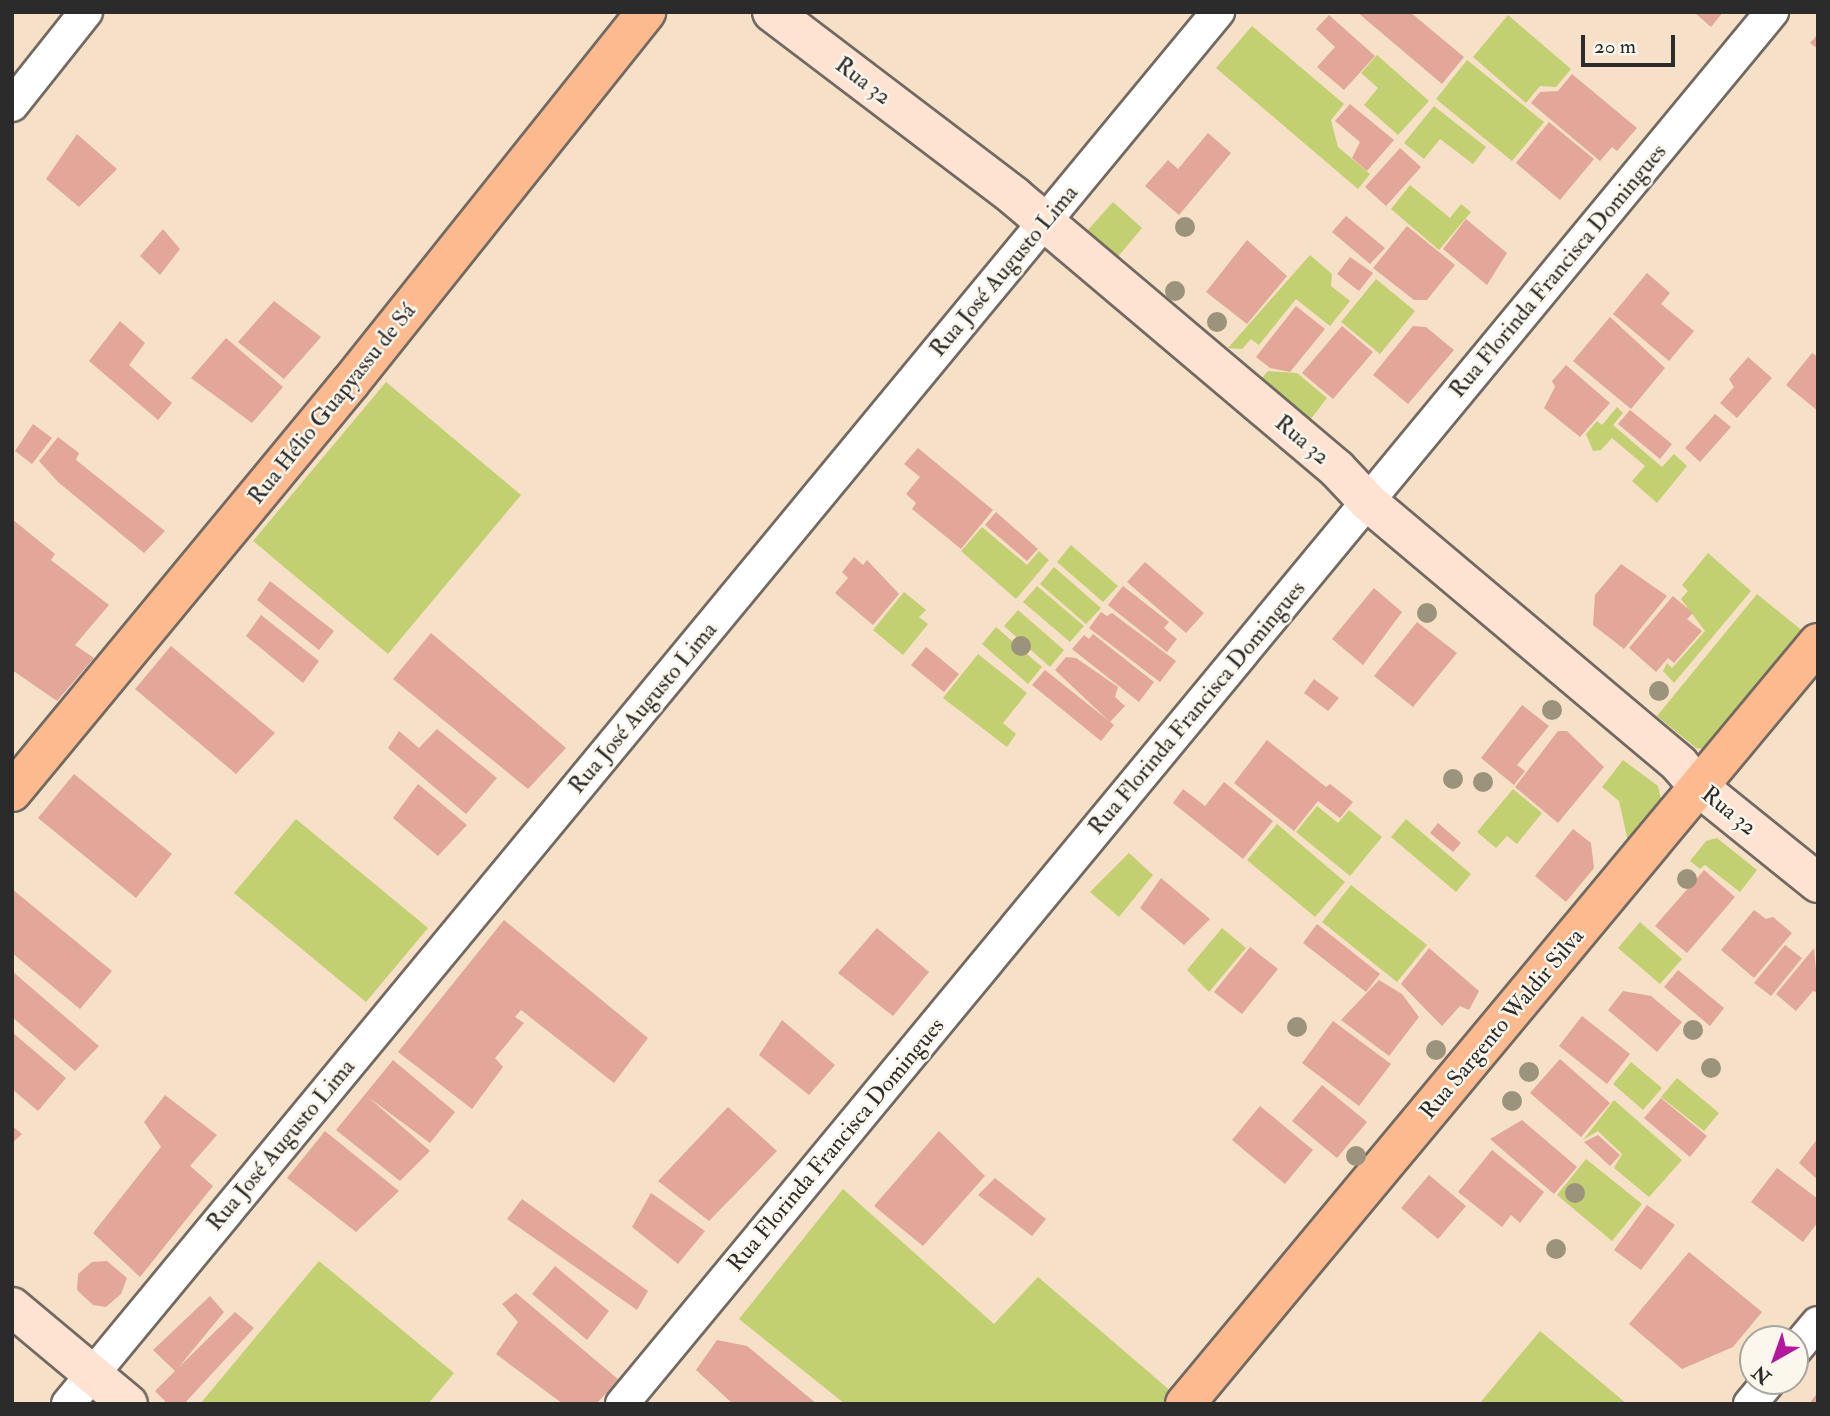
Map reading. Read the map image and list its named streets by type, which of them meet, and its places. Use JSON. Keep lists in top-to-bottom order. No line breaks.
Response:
{"streets":{"main road":["Rua 32","Rua Hélio Guapyassu de Sá","Rua Sargento Waldir Silva"],"street":["Rua José Augusto Lima","Rua Florinda Francisca Domingues"]},"crossings":[["Rua 32","Rua José Augusto Lima"],["Rua 32","Rua Florinda Francisca Domingues"],["Rua 32","Rua Sargento Waldir Silva"]],"scale_bar":"20 m","north":"bottom left"}
